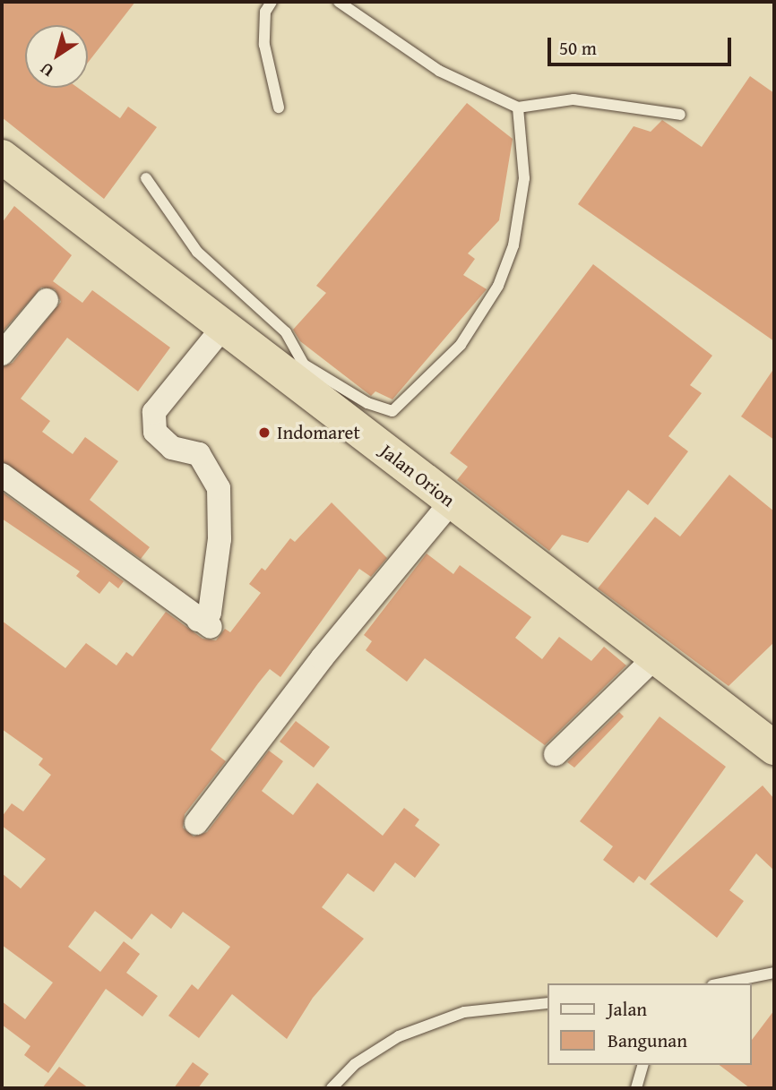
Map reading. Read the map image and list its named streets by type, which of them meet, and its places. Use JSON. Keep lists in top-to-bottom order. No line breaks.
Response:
{"streets":{"highway":["Jalan Orion"]},"places":["Indomaret"],"legend":["Jalan","Bangunan"],"scale_bar":"50 m","north":"bottom left"}
